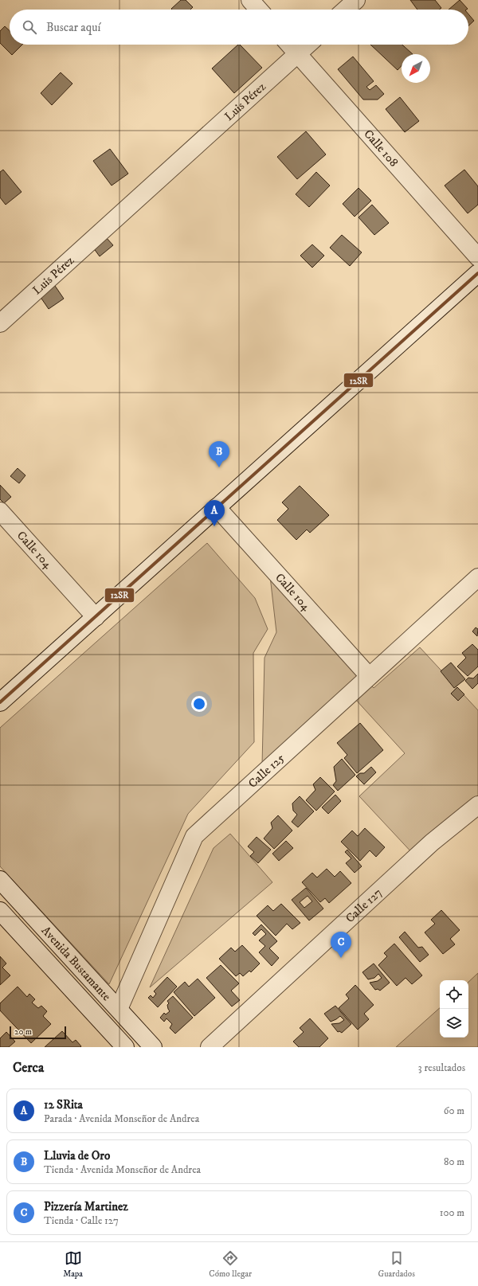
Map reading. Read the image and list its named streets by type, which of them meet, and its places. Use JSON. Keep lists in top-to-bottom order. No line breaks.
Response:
{"streets":{"street":["Luis Pérez","Calle 108","Calle 104","Calle 125","Calle 127","Avenida Bustamante"]},"crossings":[["Luis Pérez","Calle 108"],["Calle 104","Calle 125"],["Calle 125","Avenida Bustamante"]],"lines":["transit line 12SR"],"scale_bar":"20 m","north":"bottom left","page":{"search":"Buscar aquí","pins":["B","A","C"],"scale":"20 m","heading":["Cerca","3 resultados"],"list":[{"mark":"A","name":"12 SRita","note":"Parada · Avenida Monseñor de Andrea","value":"60 m"},{"mark":"B","name":"Lluvia de Oro","note":"Tienda · Avenida Monseñor de Andrea","value":"80 m"},{"mark":"C","name":"Pizzería Martinez","note":"Tienda · Calle 127","value":"100 m"}],"nav":["Mapa","Cómo llegar","Guardados"]}}
